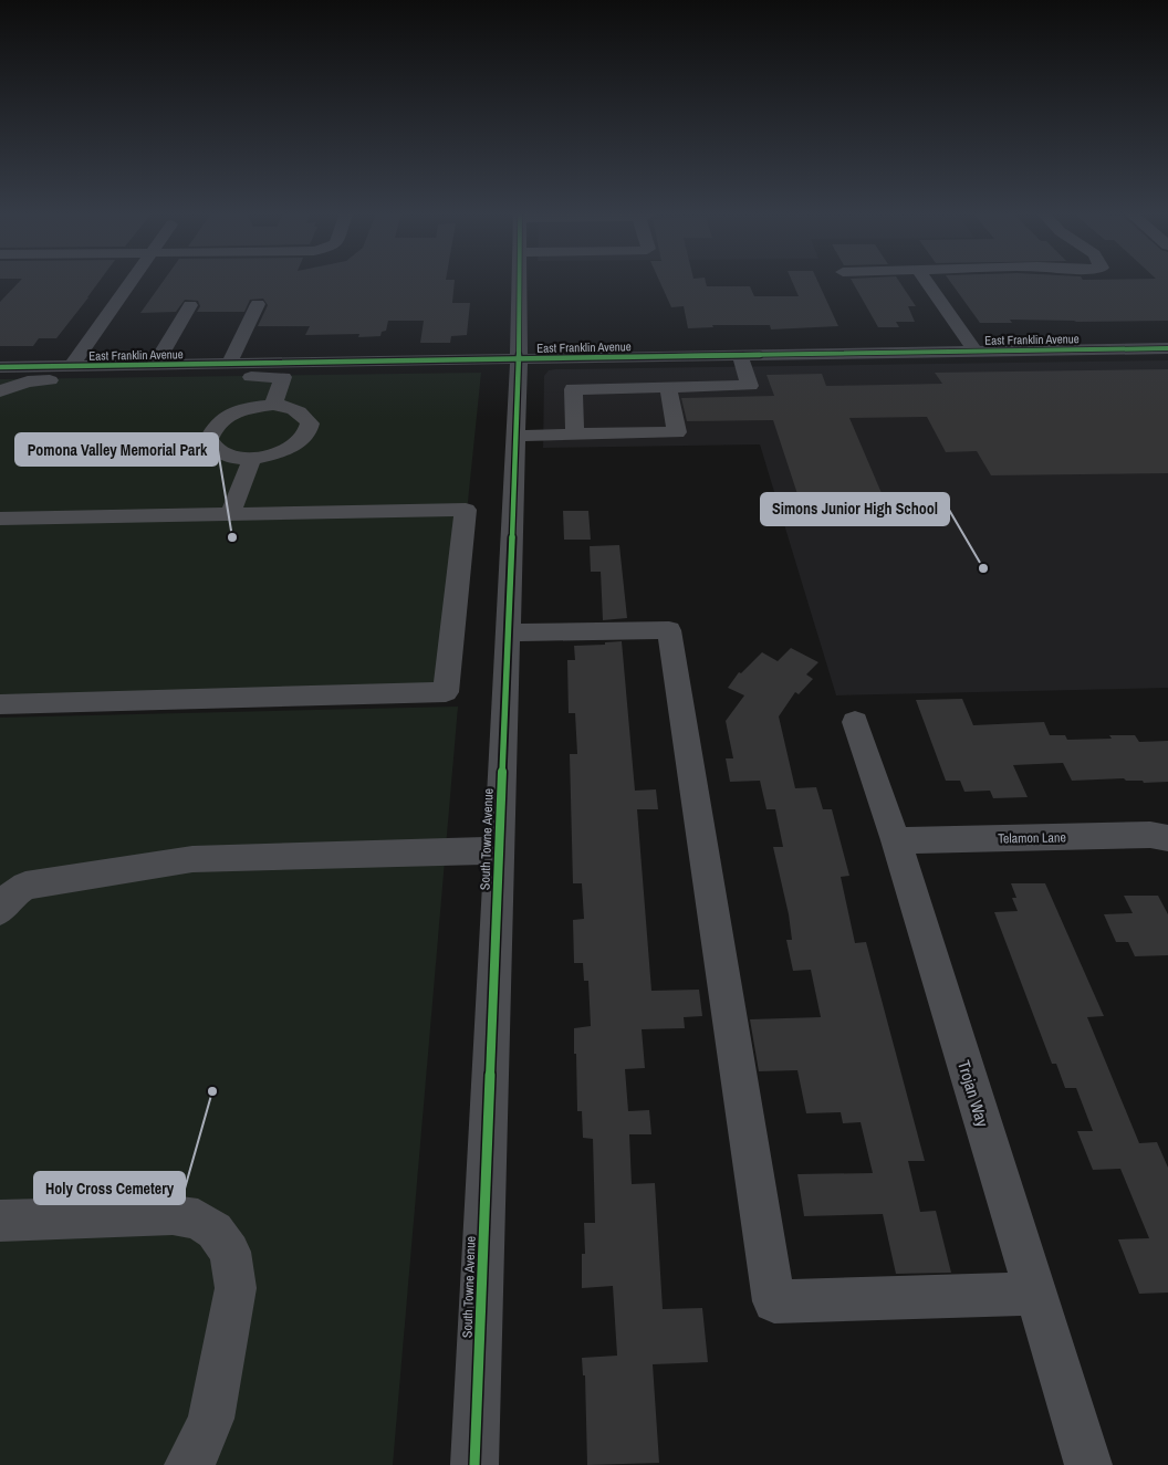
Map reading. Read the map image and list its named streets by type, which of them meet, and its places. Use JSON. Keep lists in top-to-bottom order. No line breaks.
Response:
{"streets":{"street":["East Franklin Avenue","Telamon Lane","South Towne Avenue","Trojan Way"]},"crossings":[["East Franklin Avenue","South Towne Avenue"],["Telamon Lane","Trojan Way"]],"places":["Pomona Valley Memorial Park","Simons Junior High School","Holy Cross Cemetery"]}
